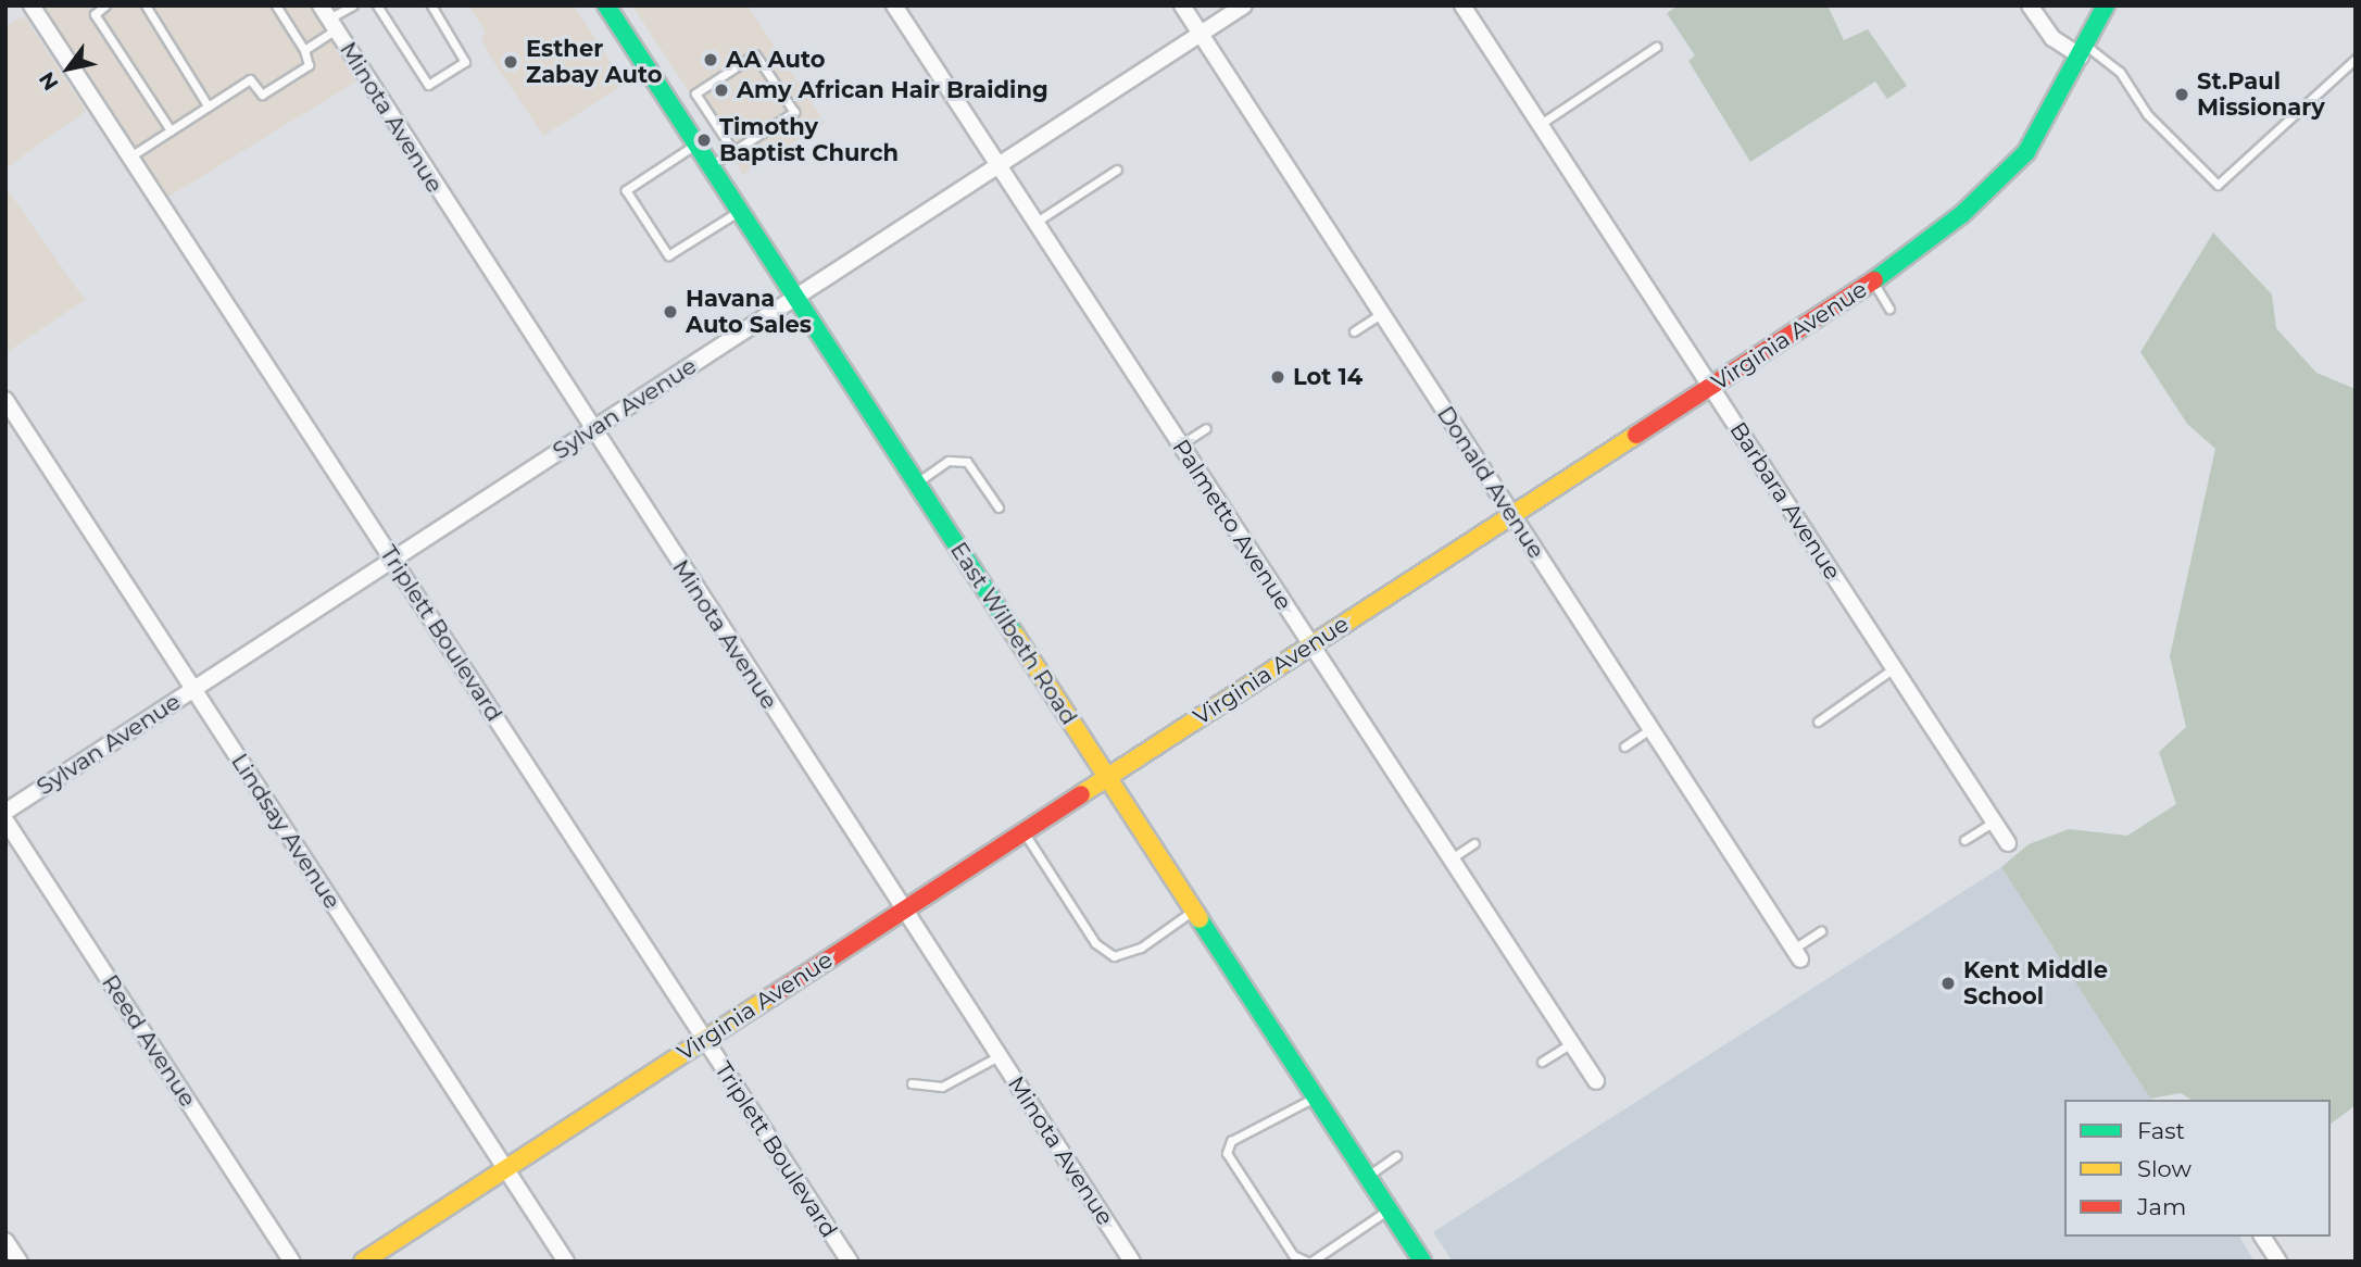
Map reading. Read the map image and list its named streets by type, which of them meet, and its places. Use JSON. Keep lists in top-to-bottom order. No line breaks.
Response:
{"streets":{"street":["Minota Avenue","Virginia Avenue","Sylvan Avenue","Donald Avenue","Barbara Avenue","Palmetto Avenue","Triplett Boulevard","East Wilbeth Road","Lindsay Avenue","Reed Avenue"]},"crossings":[["Minota Avenue","Virginia Avenue"],["Minota Avenue","Sylvan Avenue"],["Virginia Avenue","Donald Avenue"],["Virginia Avenue","Barbara Avenue"],["Virginia Avenue","Palmetto Avenue"],["Virginia Avenue","Triplett Boulevard"],["Virginia Avenue","East Wilbeth Road"],["Virginia Avenue","Lindsay Avenue"],["Sylvan Avenue","Donald Avenue"],["Sylvan Avenue","Palmetto Avenue"],["Sylvan Avenue","Triplett Boulevard"],["Sylvan Avenue","East Wilbeth Road"],["Sylvan Avenue","Lindsay Avenue"]],"places":["AA Auto","Esther Zabay Auto","Amy African Hair Braiding","St.Paul Missionary","Timothy Baptist Church","Havana Auto Sales","Lot 14","Kent Middle School"],"legend":["Fast","Slow","Jam"],"north":"bottom left"}
